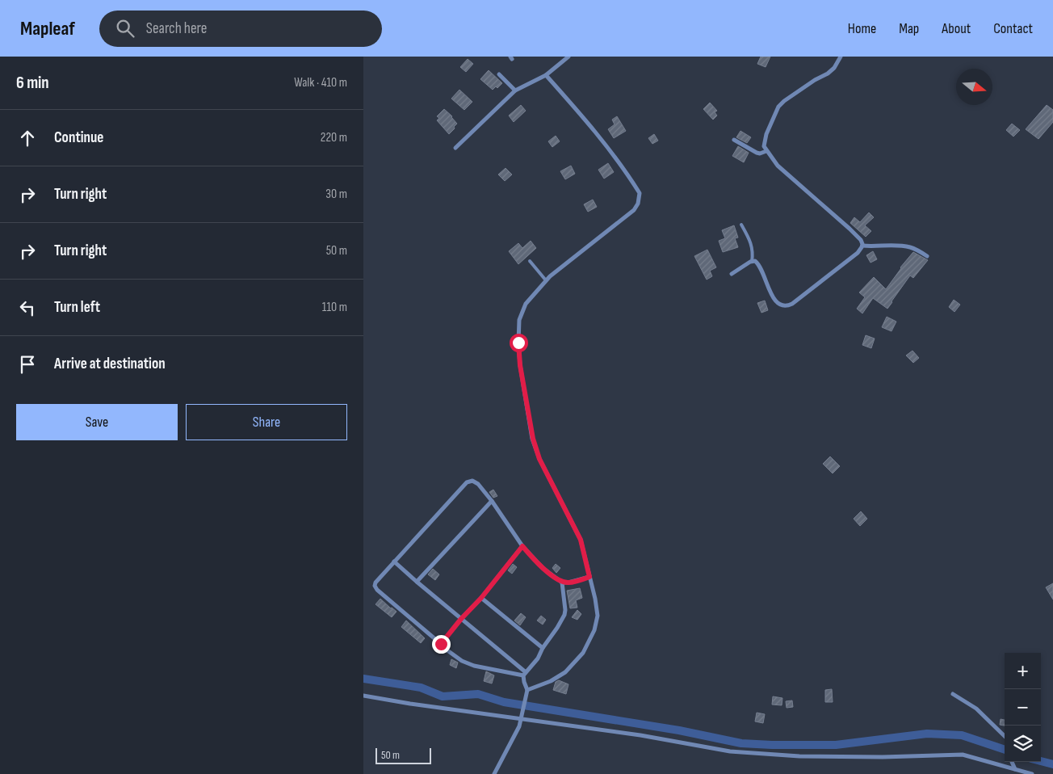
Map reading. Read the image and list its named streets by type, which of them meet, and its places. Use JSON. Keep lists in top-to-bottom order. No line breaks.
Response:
{"scale_bar":"50 m","north":"right","page":{"header":"Mapleaf","search":"Search here","nav":["Home","Map","About","Contact"],"heading":["6 min","Walk · 410 m"],"list":[["Continue","220 m"],["Turn right","30 m"],["Turn right","50 m"],["Turn left","110 m"],"Arrive at destination"],"buttons":["Save","Share"],"map_buttons":["+","−"],"scale":"50 m"}}
